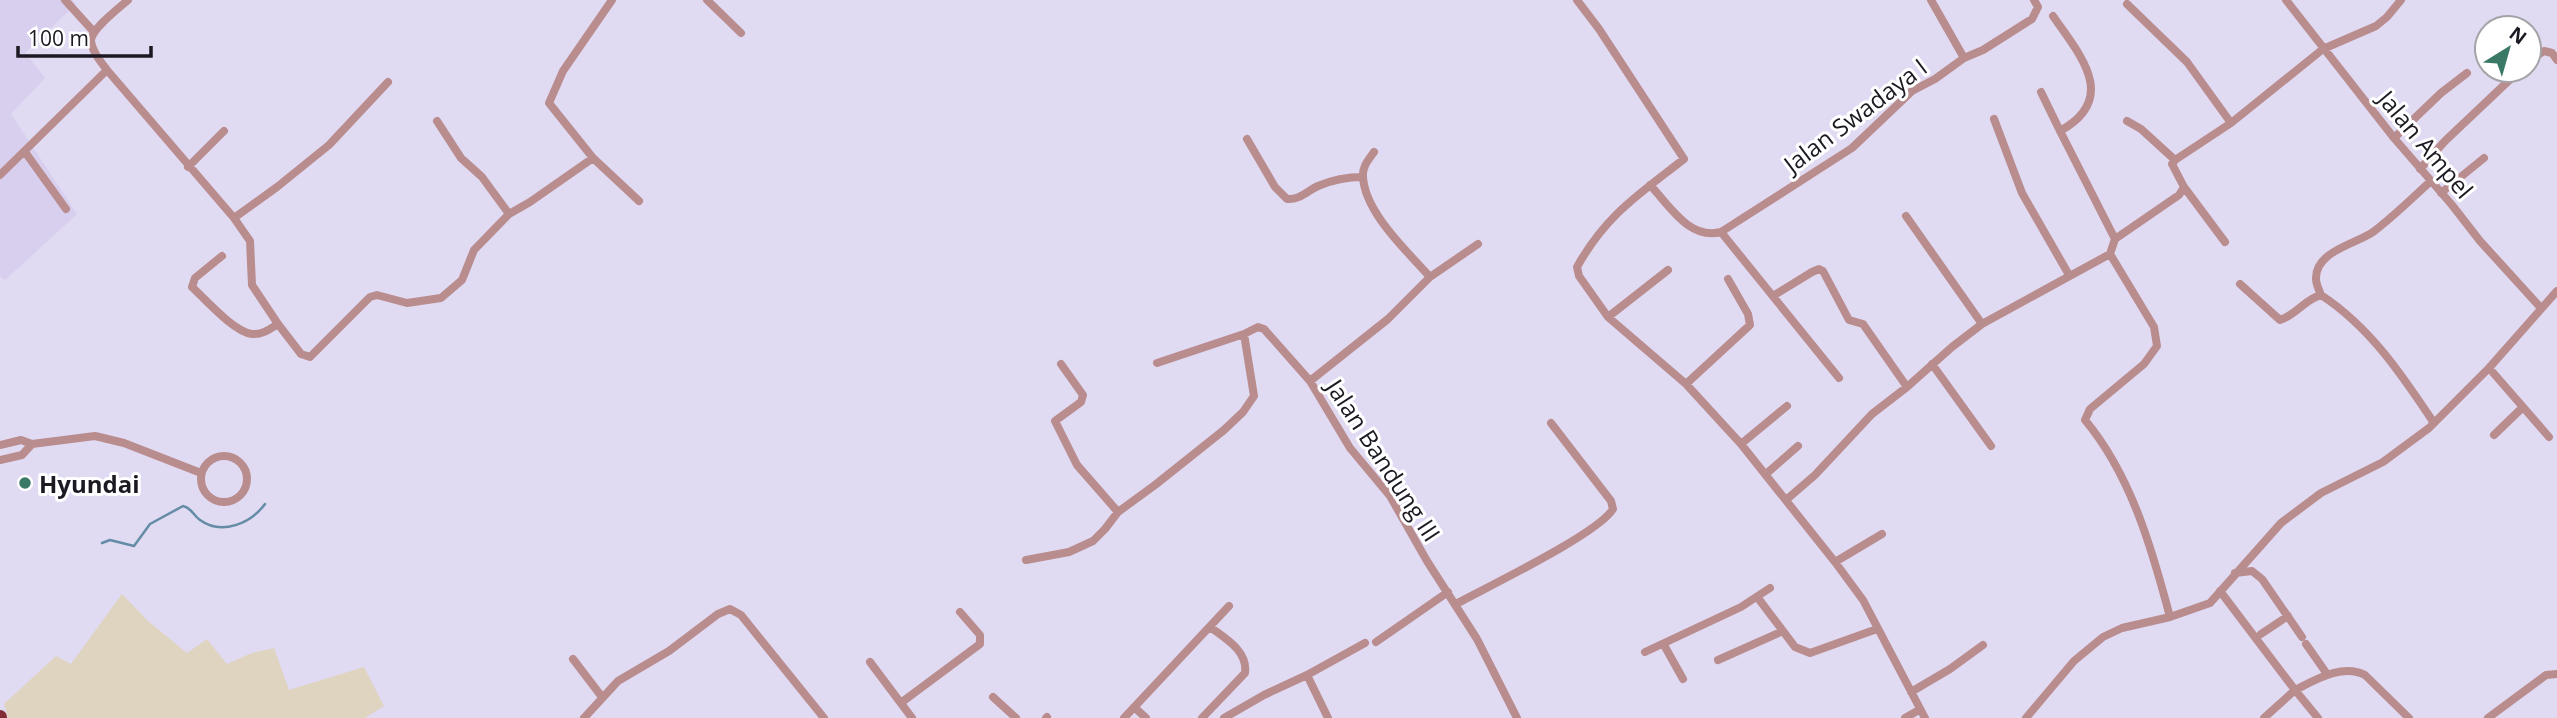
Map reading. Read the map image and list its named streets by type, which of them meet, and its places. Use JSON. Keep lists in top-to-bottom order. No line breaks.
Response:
{"streets":{"street":["Jalan Swadaya I","Jalan Ampel","Jalan Bandung III"]},"places":["Hyundai"],"scale_bar":"100 m","north":"top right"}
